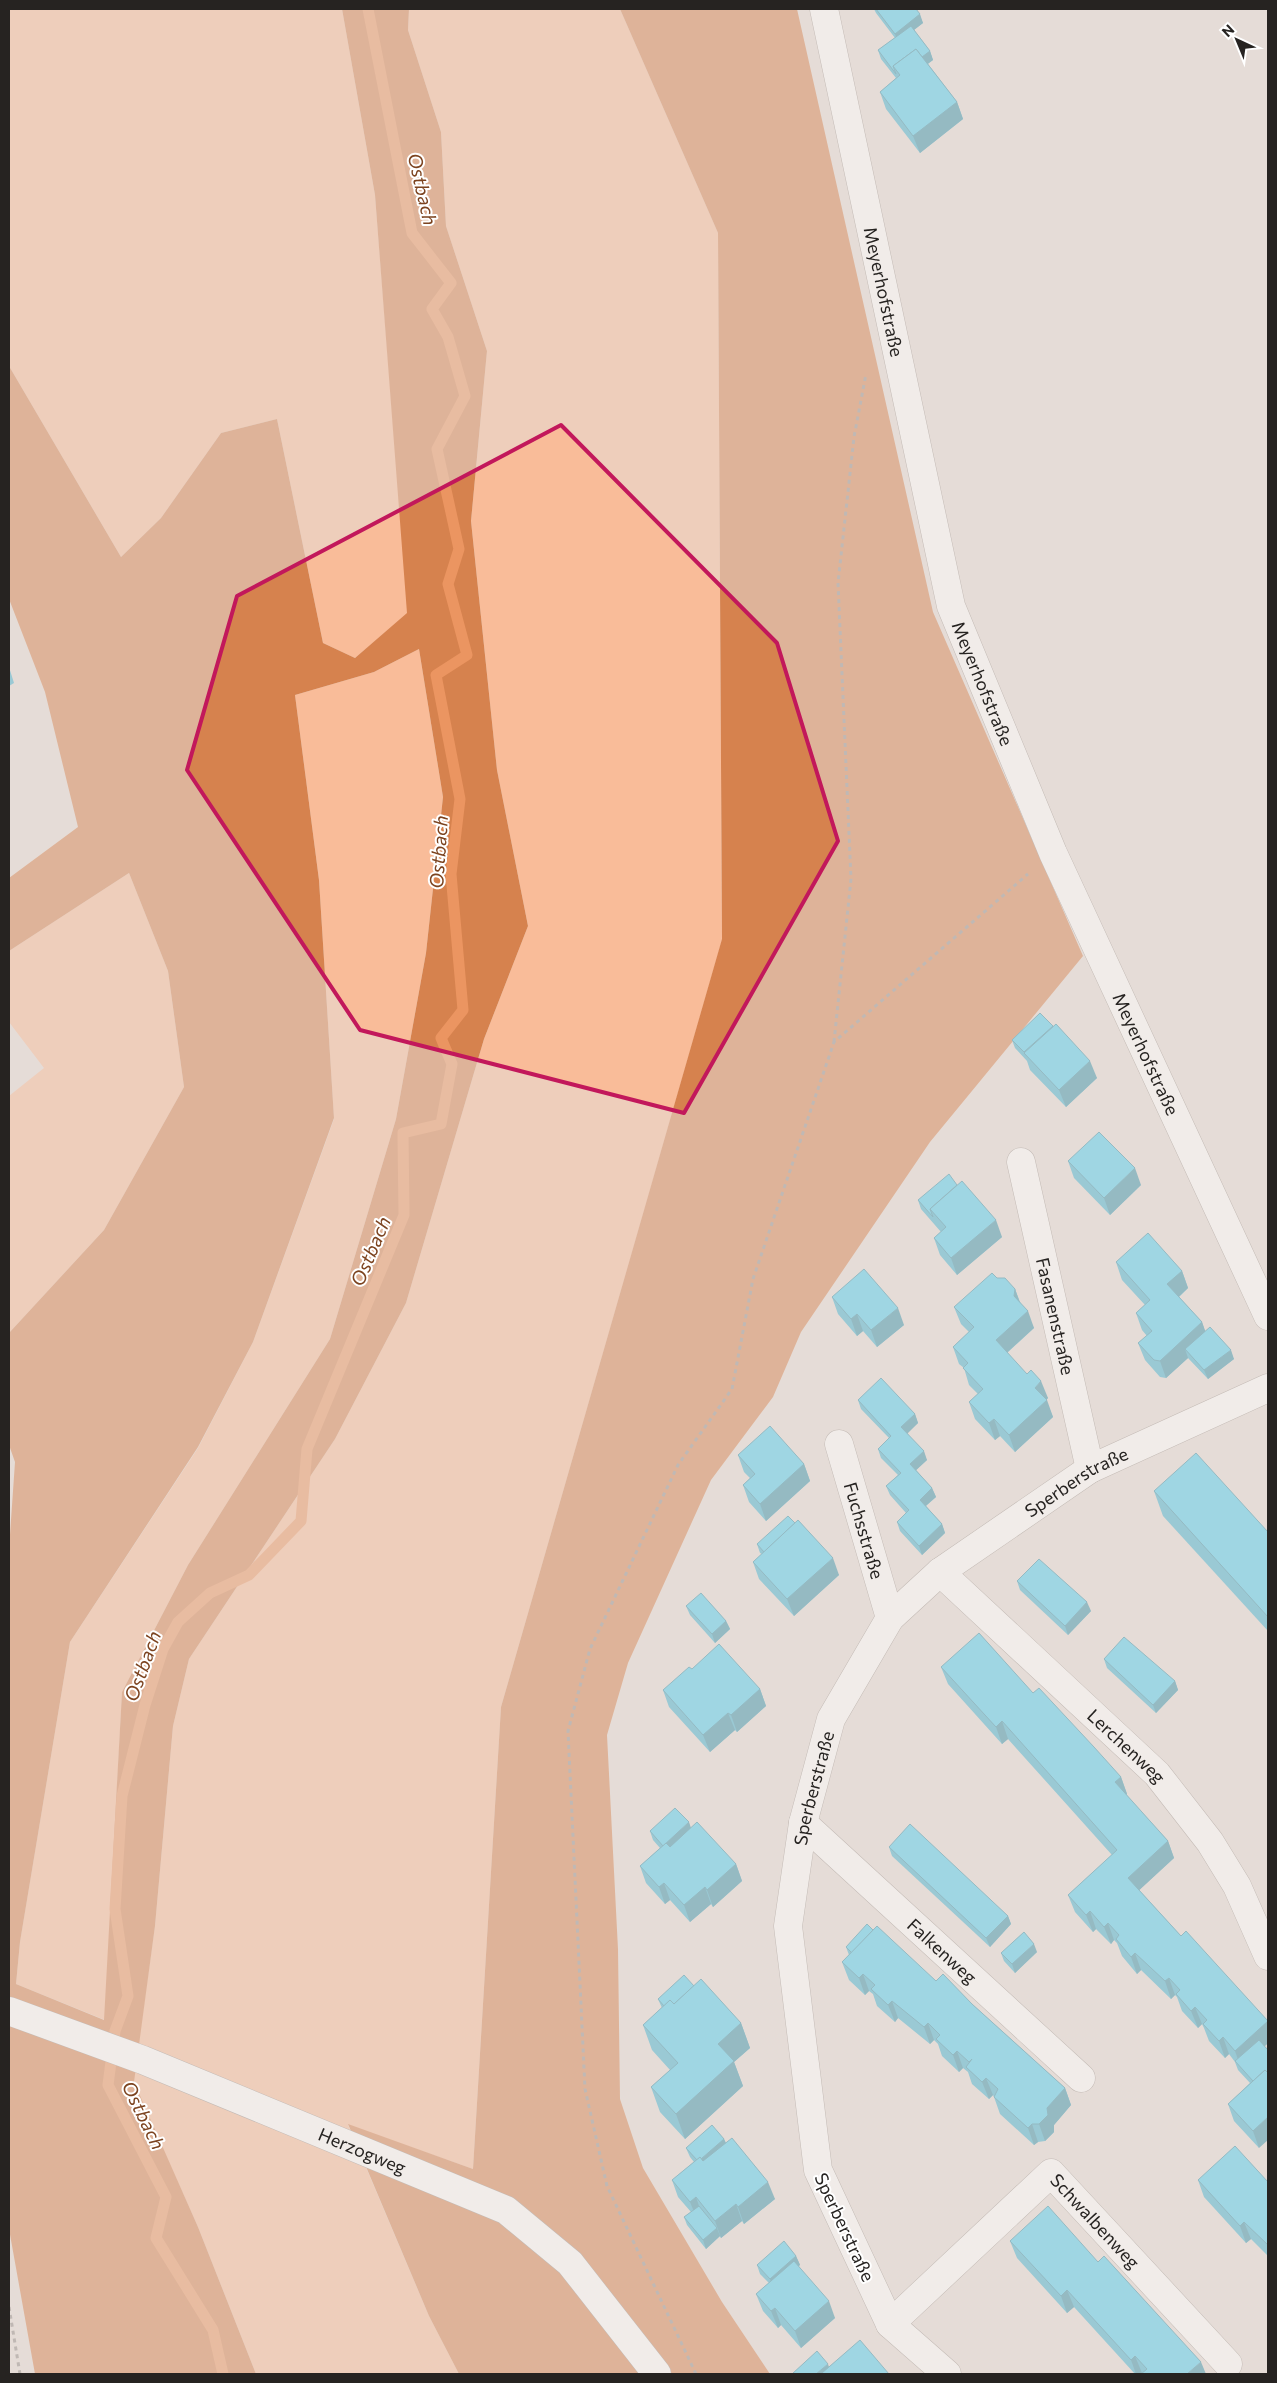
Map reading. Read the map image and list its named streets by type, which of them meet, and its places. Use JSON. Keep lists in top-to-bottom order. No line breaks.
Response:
{"streets":{"street":["Meyerhofstraße","Fasanenstraße","Sperberstraße","Fuchsstraße","Lerchenweg","Falkenweg","Herzogweg","Schwalbenweg"]},"crossings":[["Fasanenstraße","Sperberstraße"],["Sperberstraße","Fuchsstraße"],["Sperberstraße","Lerchenweg"],["Sperberstraße","Falkenweg"],["Sperberstraße","Schwalbenweg"]],"water":["Ostbach"],"north":"top left"}
